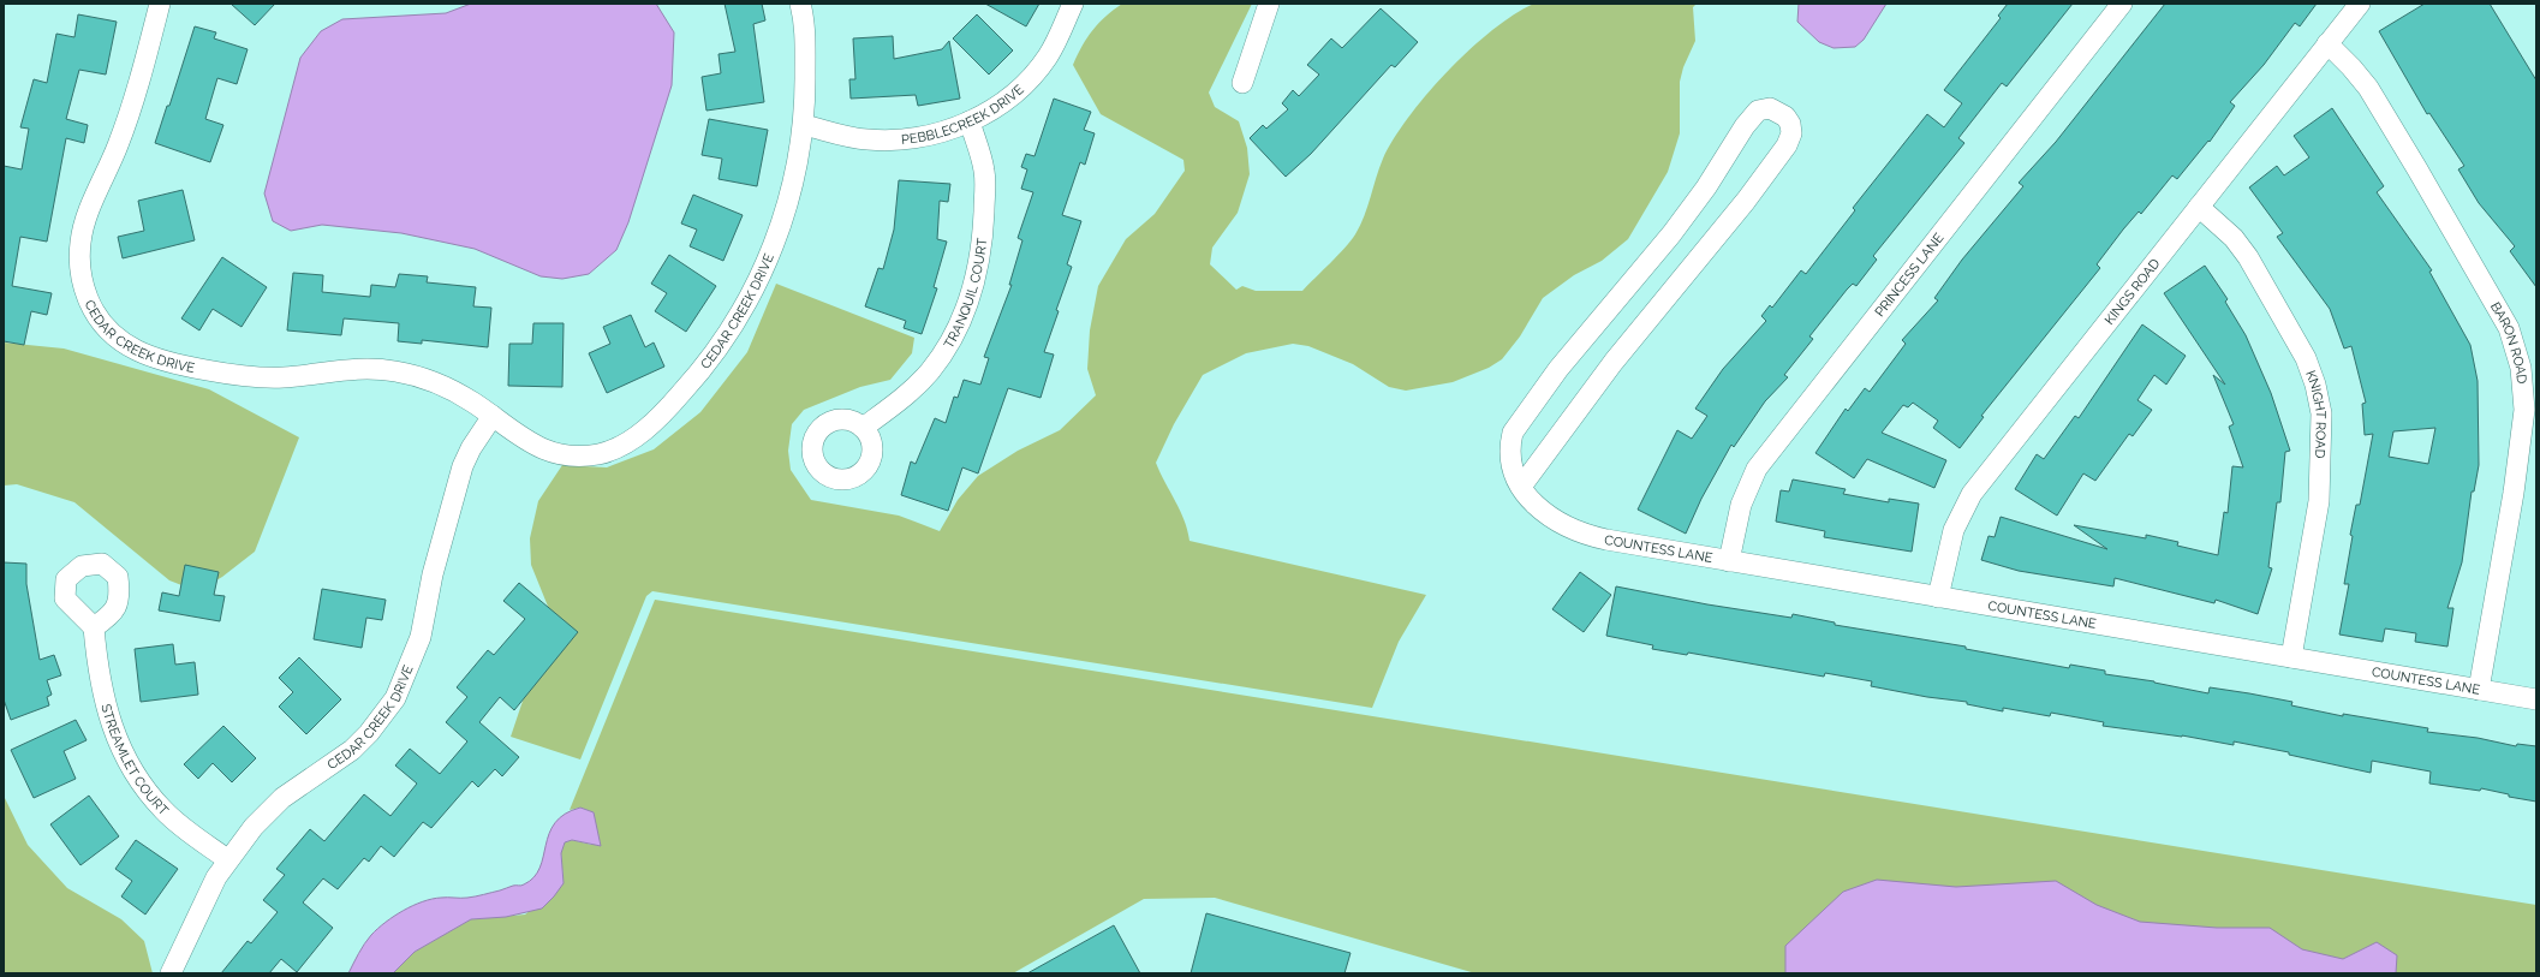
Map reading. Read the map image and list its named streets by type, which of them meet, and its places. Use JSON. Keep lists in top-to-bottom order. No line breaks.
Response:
{"streets":{"street":["PEBBLECREEK DRIVE","PRINCESS LANE","TRANQUIL COURT","KINGS ROAD","CEDAR CREEK DRIVE","BARON ROAD","KNIGHT ROAD","COUNTESS LANE","STREAMLET COURT"]},"crossings":[["PEBBLECREEK DRIVE","TRANQUIL COURT"],["PEBBLECREEK DRIVE","CEDAR CREEK DRIVE"],["PRINCESS LANE","COUNTESS LANE"],["KINGS ROAD","BARON ROAD"],["KINGS ROAD","KNIGHT ROAD"],["KINGS ROAD","COUNTESS LANE"],["CEDAR CREEK DRIVE","STREAMLET COURT"],["BARON ROAD","COUNTESS LANE"],["KNIGHT ROAD","COUNTESS LANE"]]}
